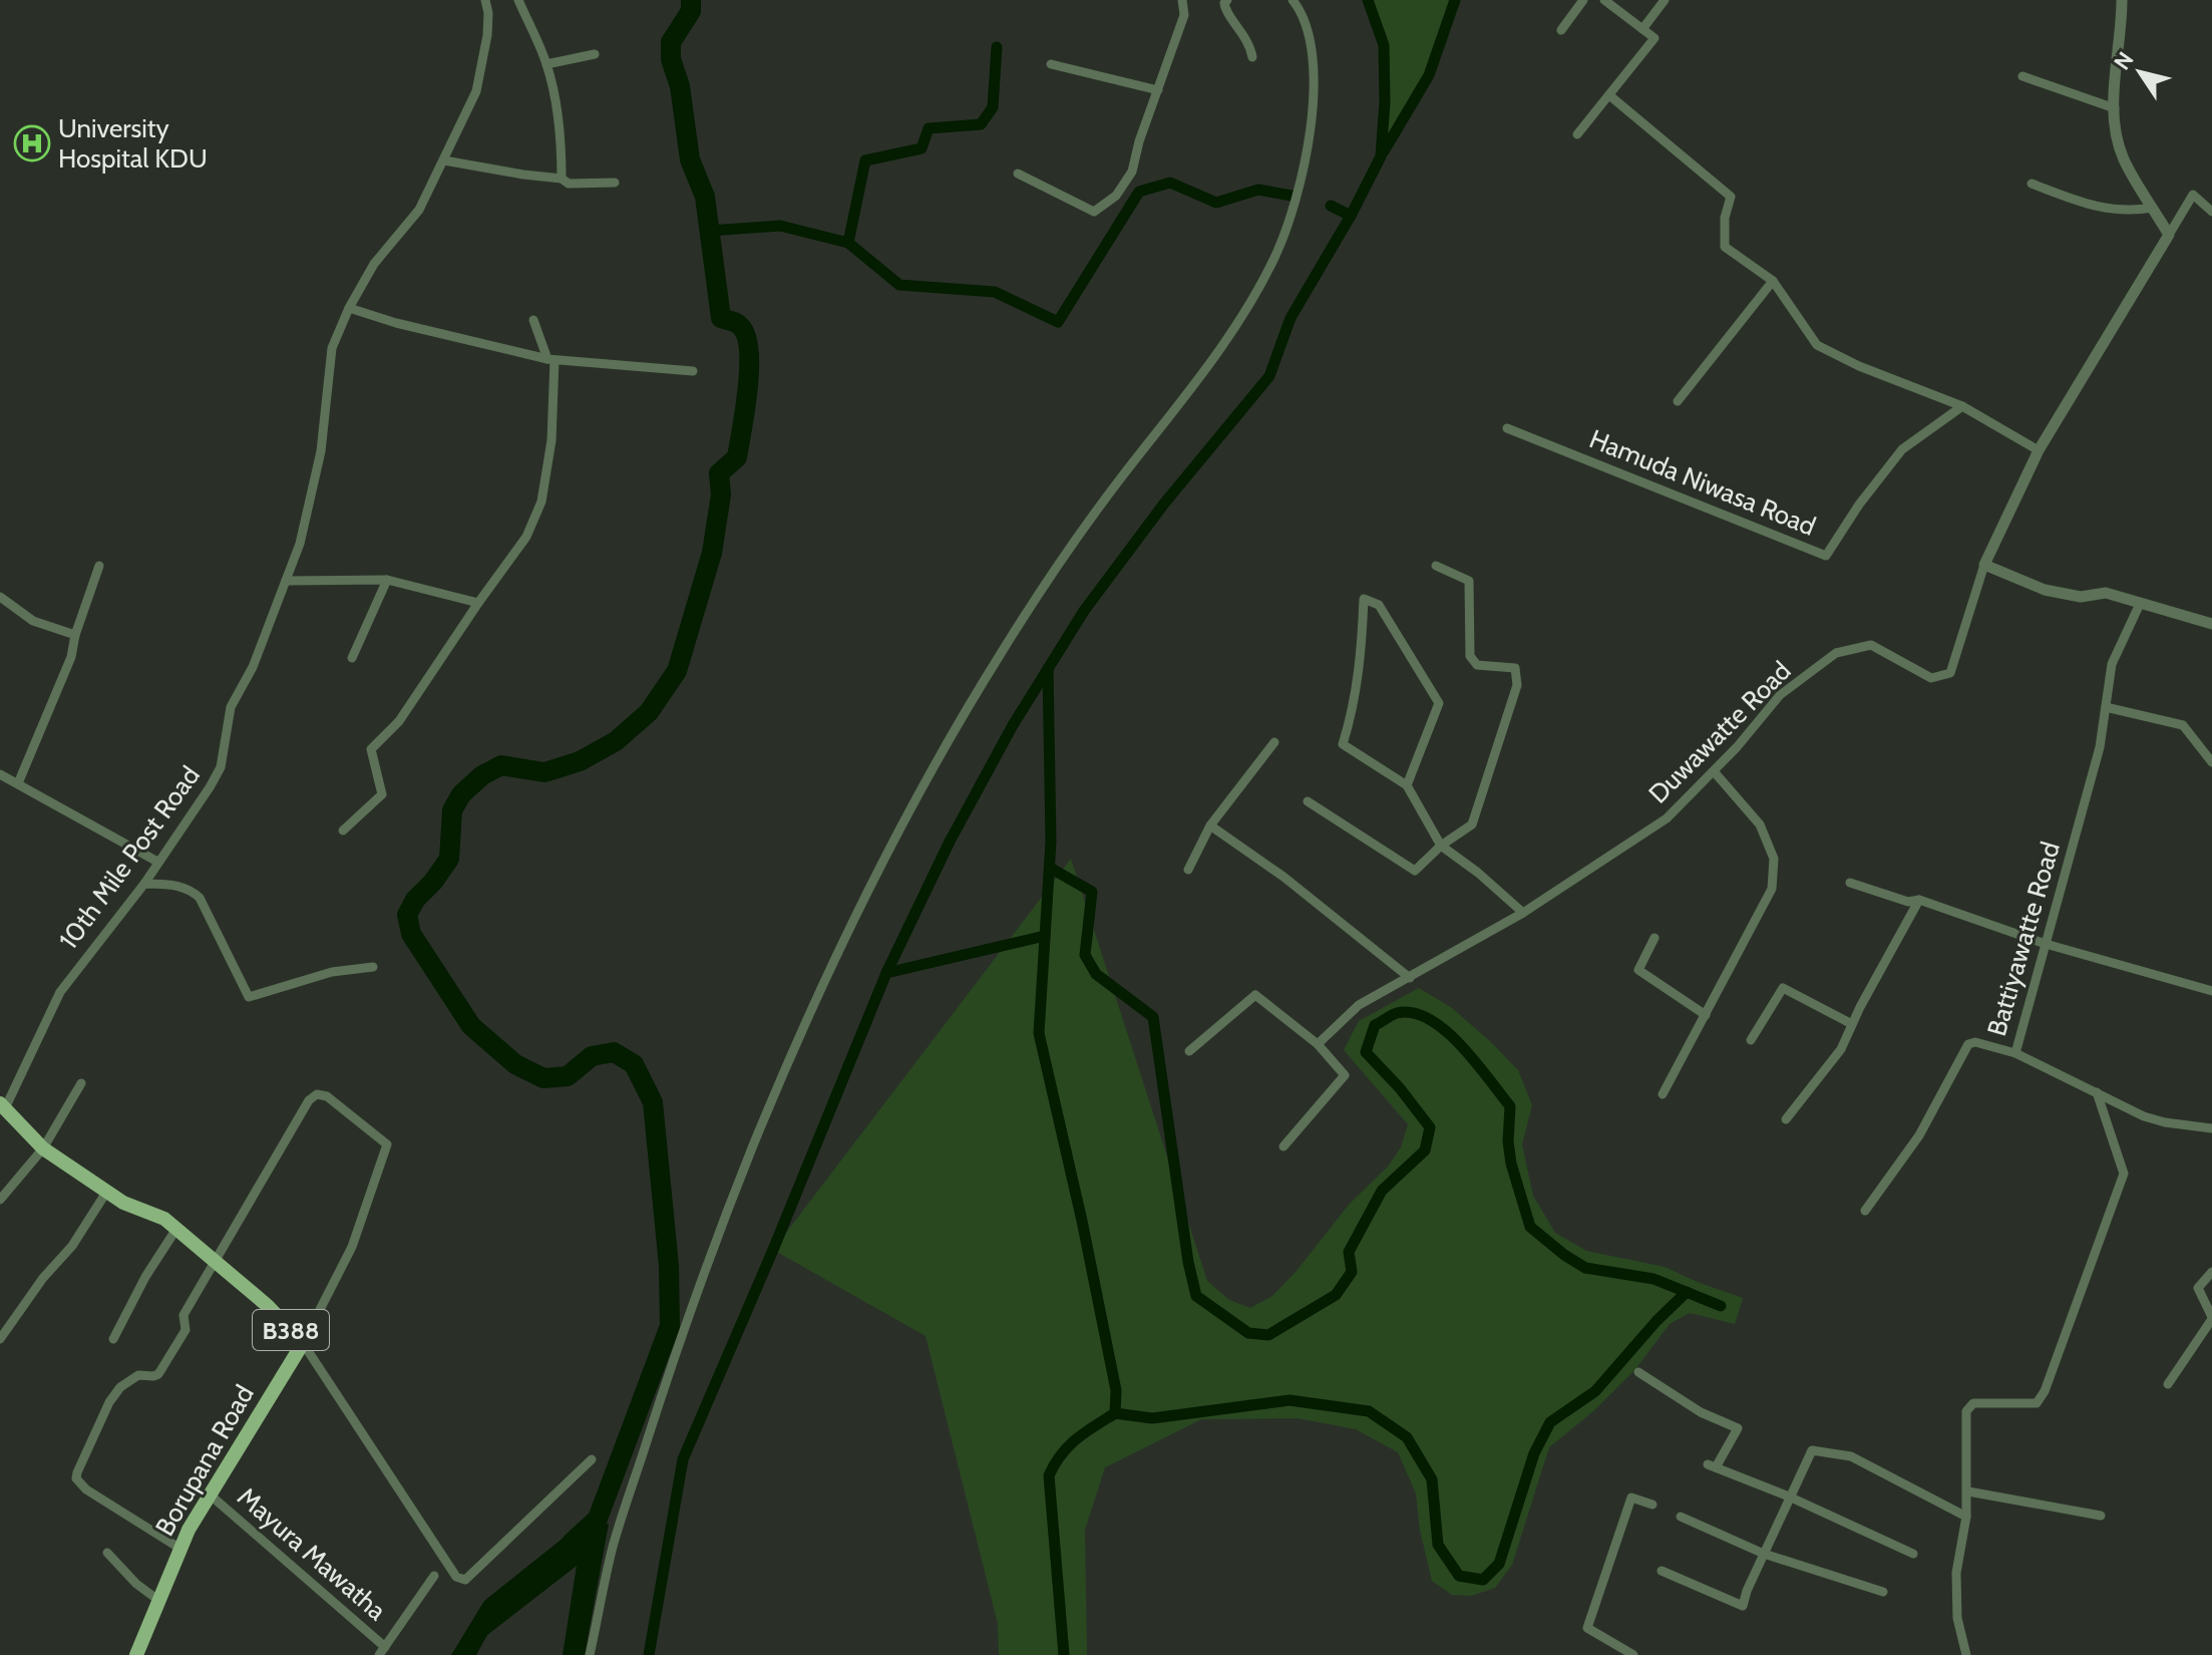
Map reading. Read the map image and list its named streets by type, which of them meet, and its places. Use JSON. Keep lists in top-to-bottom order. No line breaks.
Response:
{"streets":{"main road":["B388","Borupana Road"],"street":["Hamuda Niwasa Road","Duwawatte Road","10th Mile Post Road","Battiyawatte Road","Mayura Mawatha"]},"crossings":[["10th Mile Post Road","B388"],["B388","Borupana Road"],["Borupana Road","Mayura Mawatha"]],"places":{"hospital":["University Hospital KDU"]},"north":"top left"}
